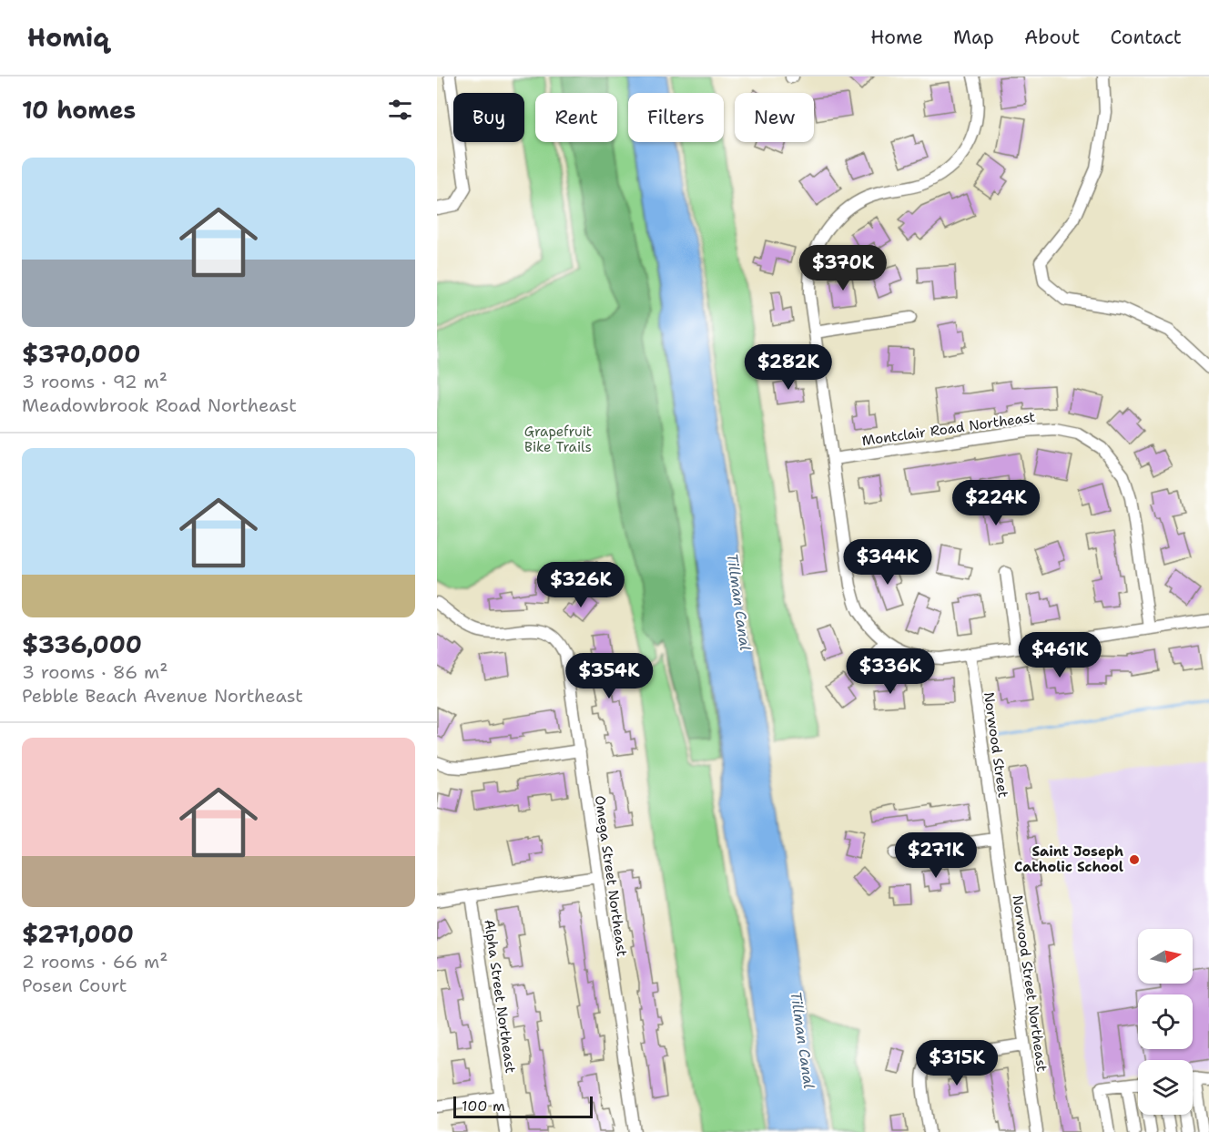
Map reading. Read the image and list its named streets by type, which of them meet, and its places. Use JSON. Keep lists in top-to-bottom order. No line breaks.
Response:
{"streets":{"street":["Montclair Road Northeast","Norwood Street","Omega Street Northeast","Norwood Street Northeast","Alpha Street Northeast"]},"crossings":[["Norwood Street","Norwood Street Northeast"]],"water":["Tillman Canal"],"parks":["Grapefruit Bike Trails"],"places":["Saint Joseph Catholic School"],"scale_bar":"100 m","north":"right","page":{"header":"Homiq","nav":["Home","Map","About","Contact"],"heading":"10 homes","chip":["Buy","Rent","Filters","New"],"list":[{"name":"$370,000","note":"3 rooms · 92 m² · Meadowbrook Road Northeast"},{"name":"$336,000","note":"3 rooms · 86 m² · Pebble Beach Avenue Northeast"},{"name":"$271,000","note":"2 rooms · 66 m² · Posen Court"}],"price":["$370K","$282K","$224K","$344K","$326K","$461K","$336K","$354K","$271K","$315K"],"scale":"100 m"}}
